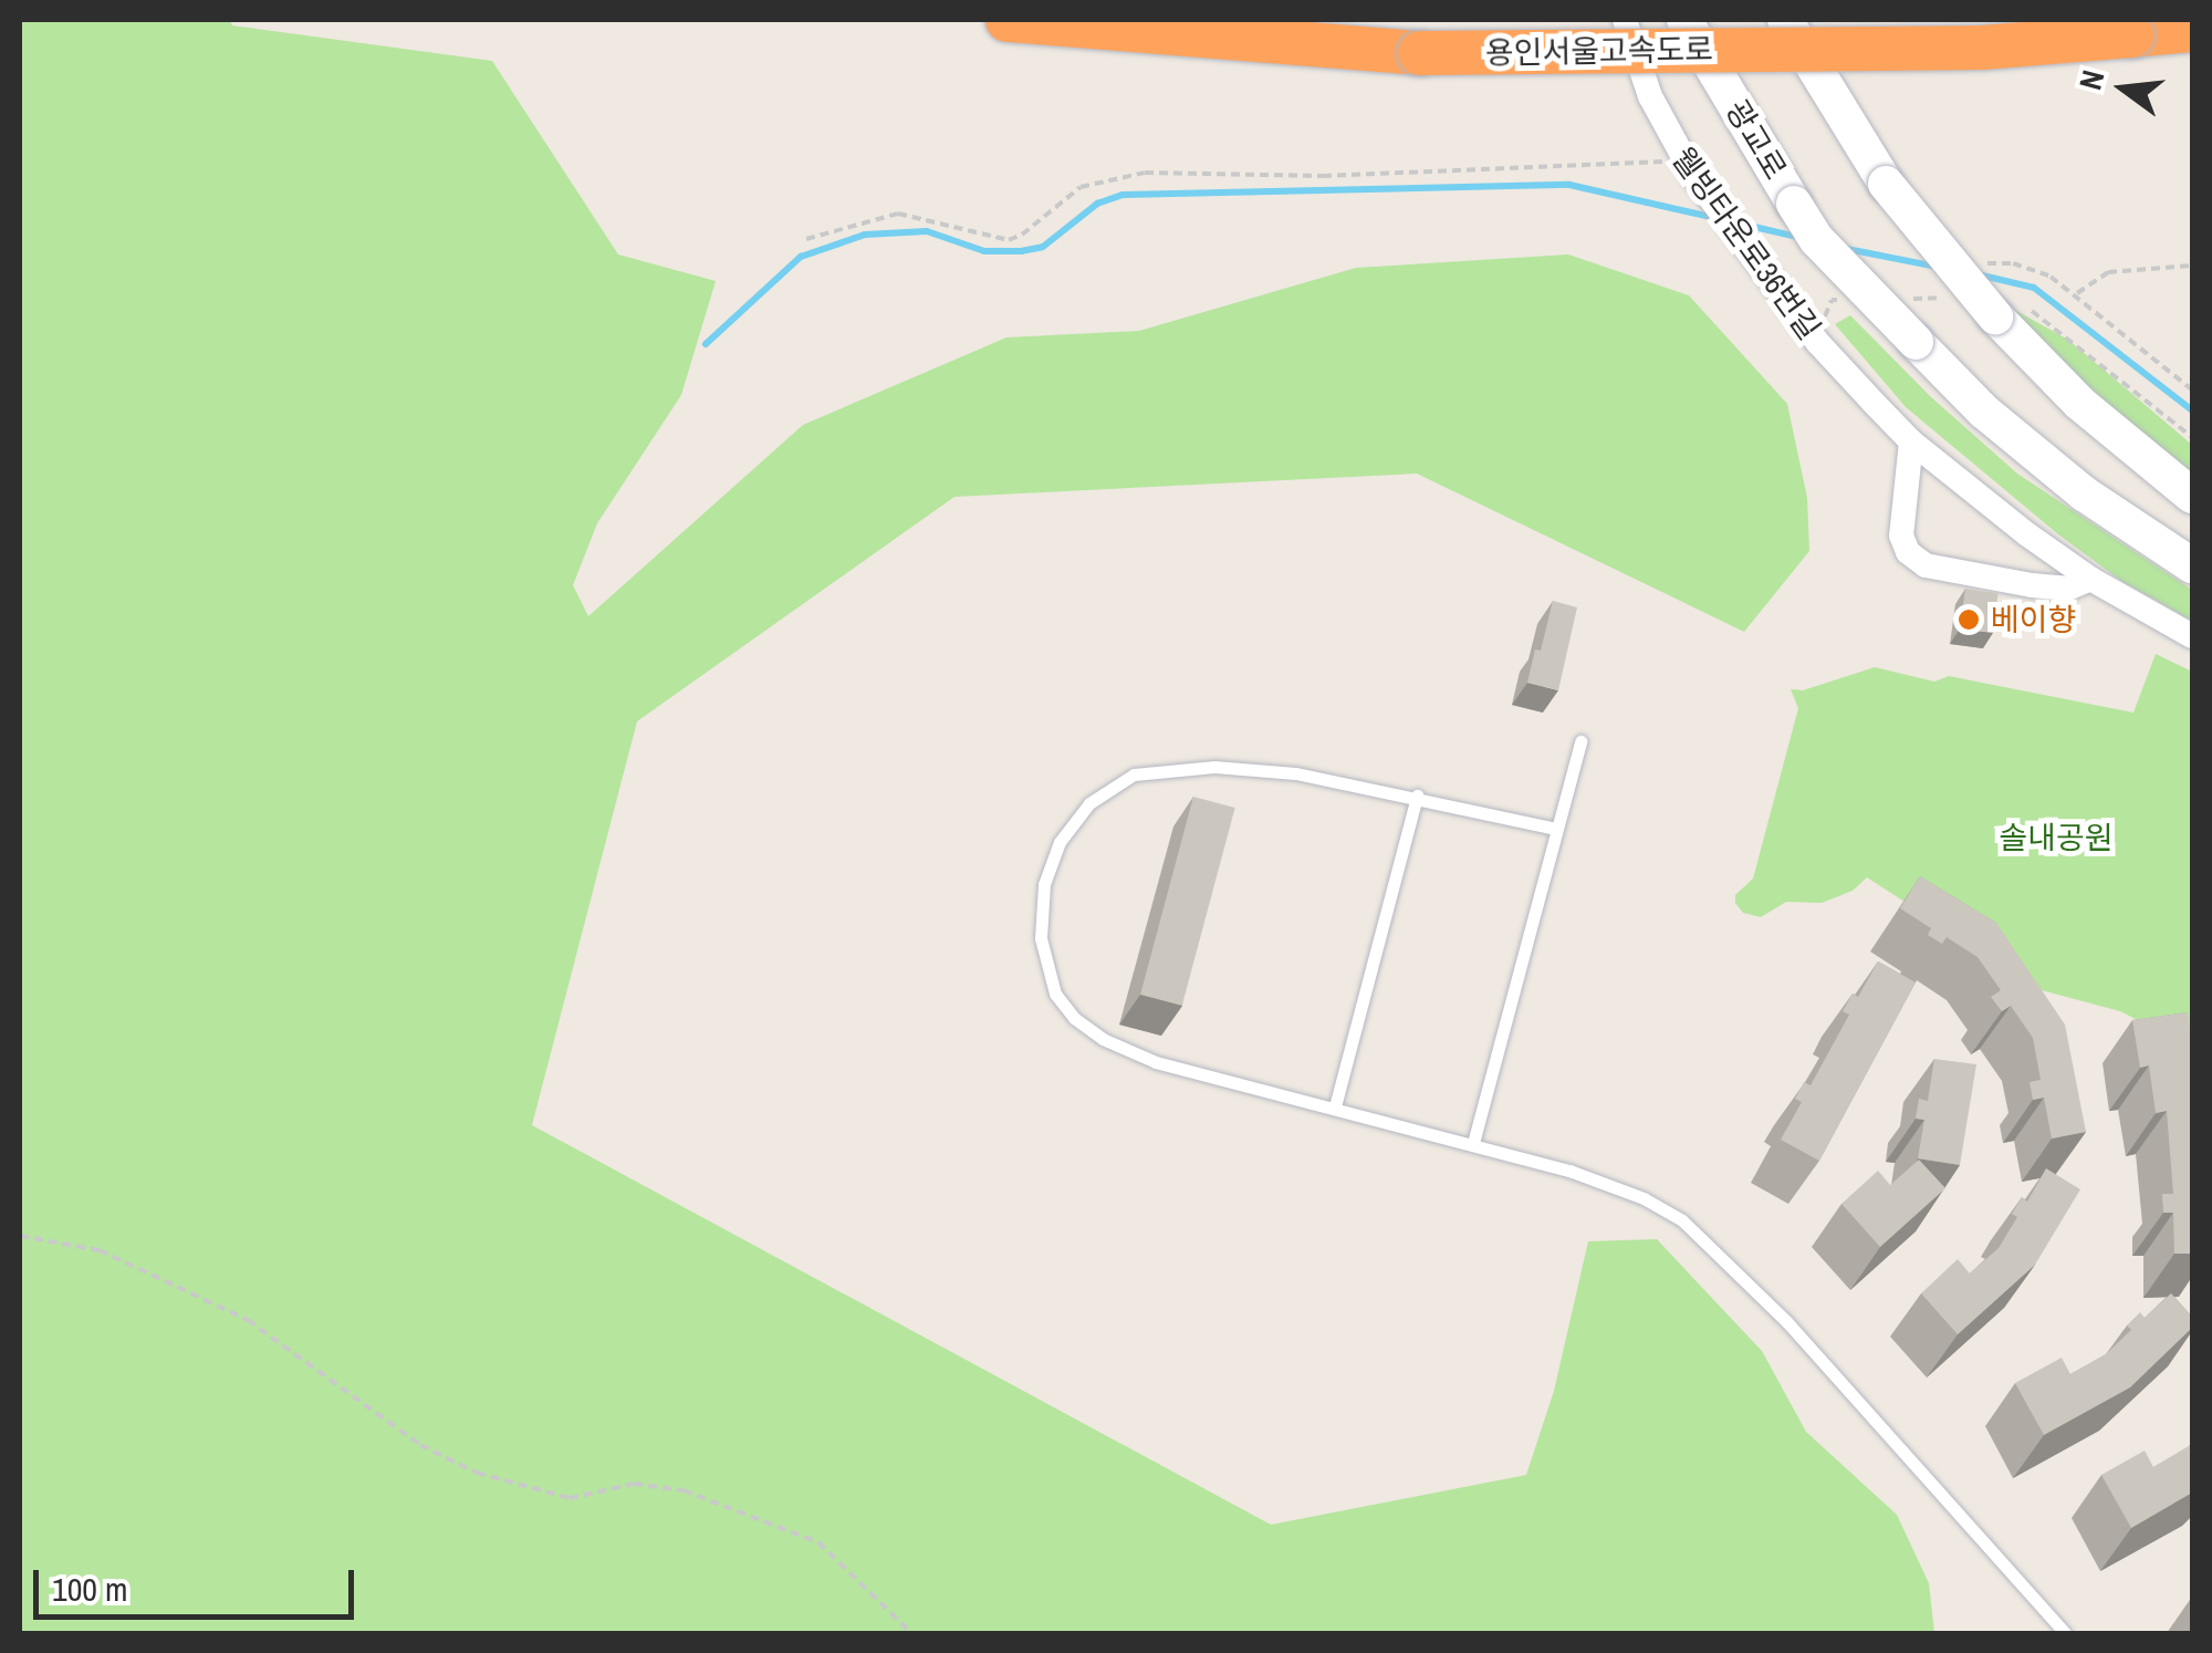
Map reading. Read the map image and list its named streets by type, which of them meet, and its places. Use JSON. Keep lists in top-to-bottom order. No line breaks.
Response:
{"streets":{"highway":["용인서울고속도로"],"main road":["광교로"],"street":["웰빙타운로36번길"]},"parks":["솔내공원"],"places":["베이향"],"scale_bar":"100 m","north":"left"}
